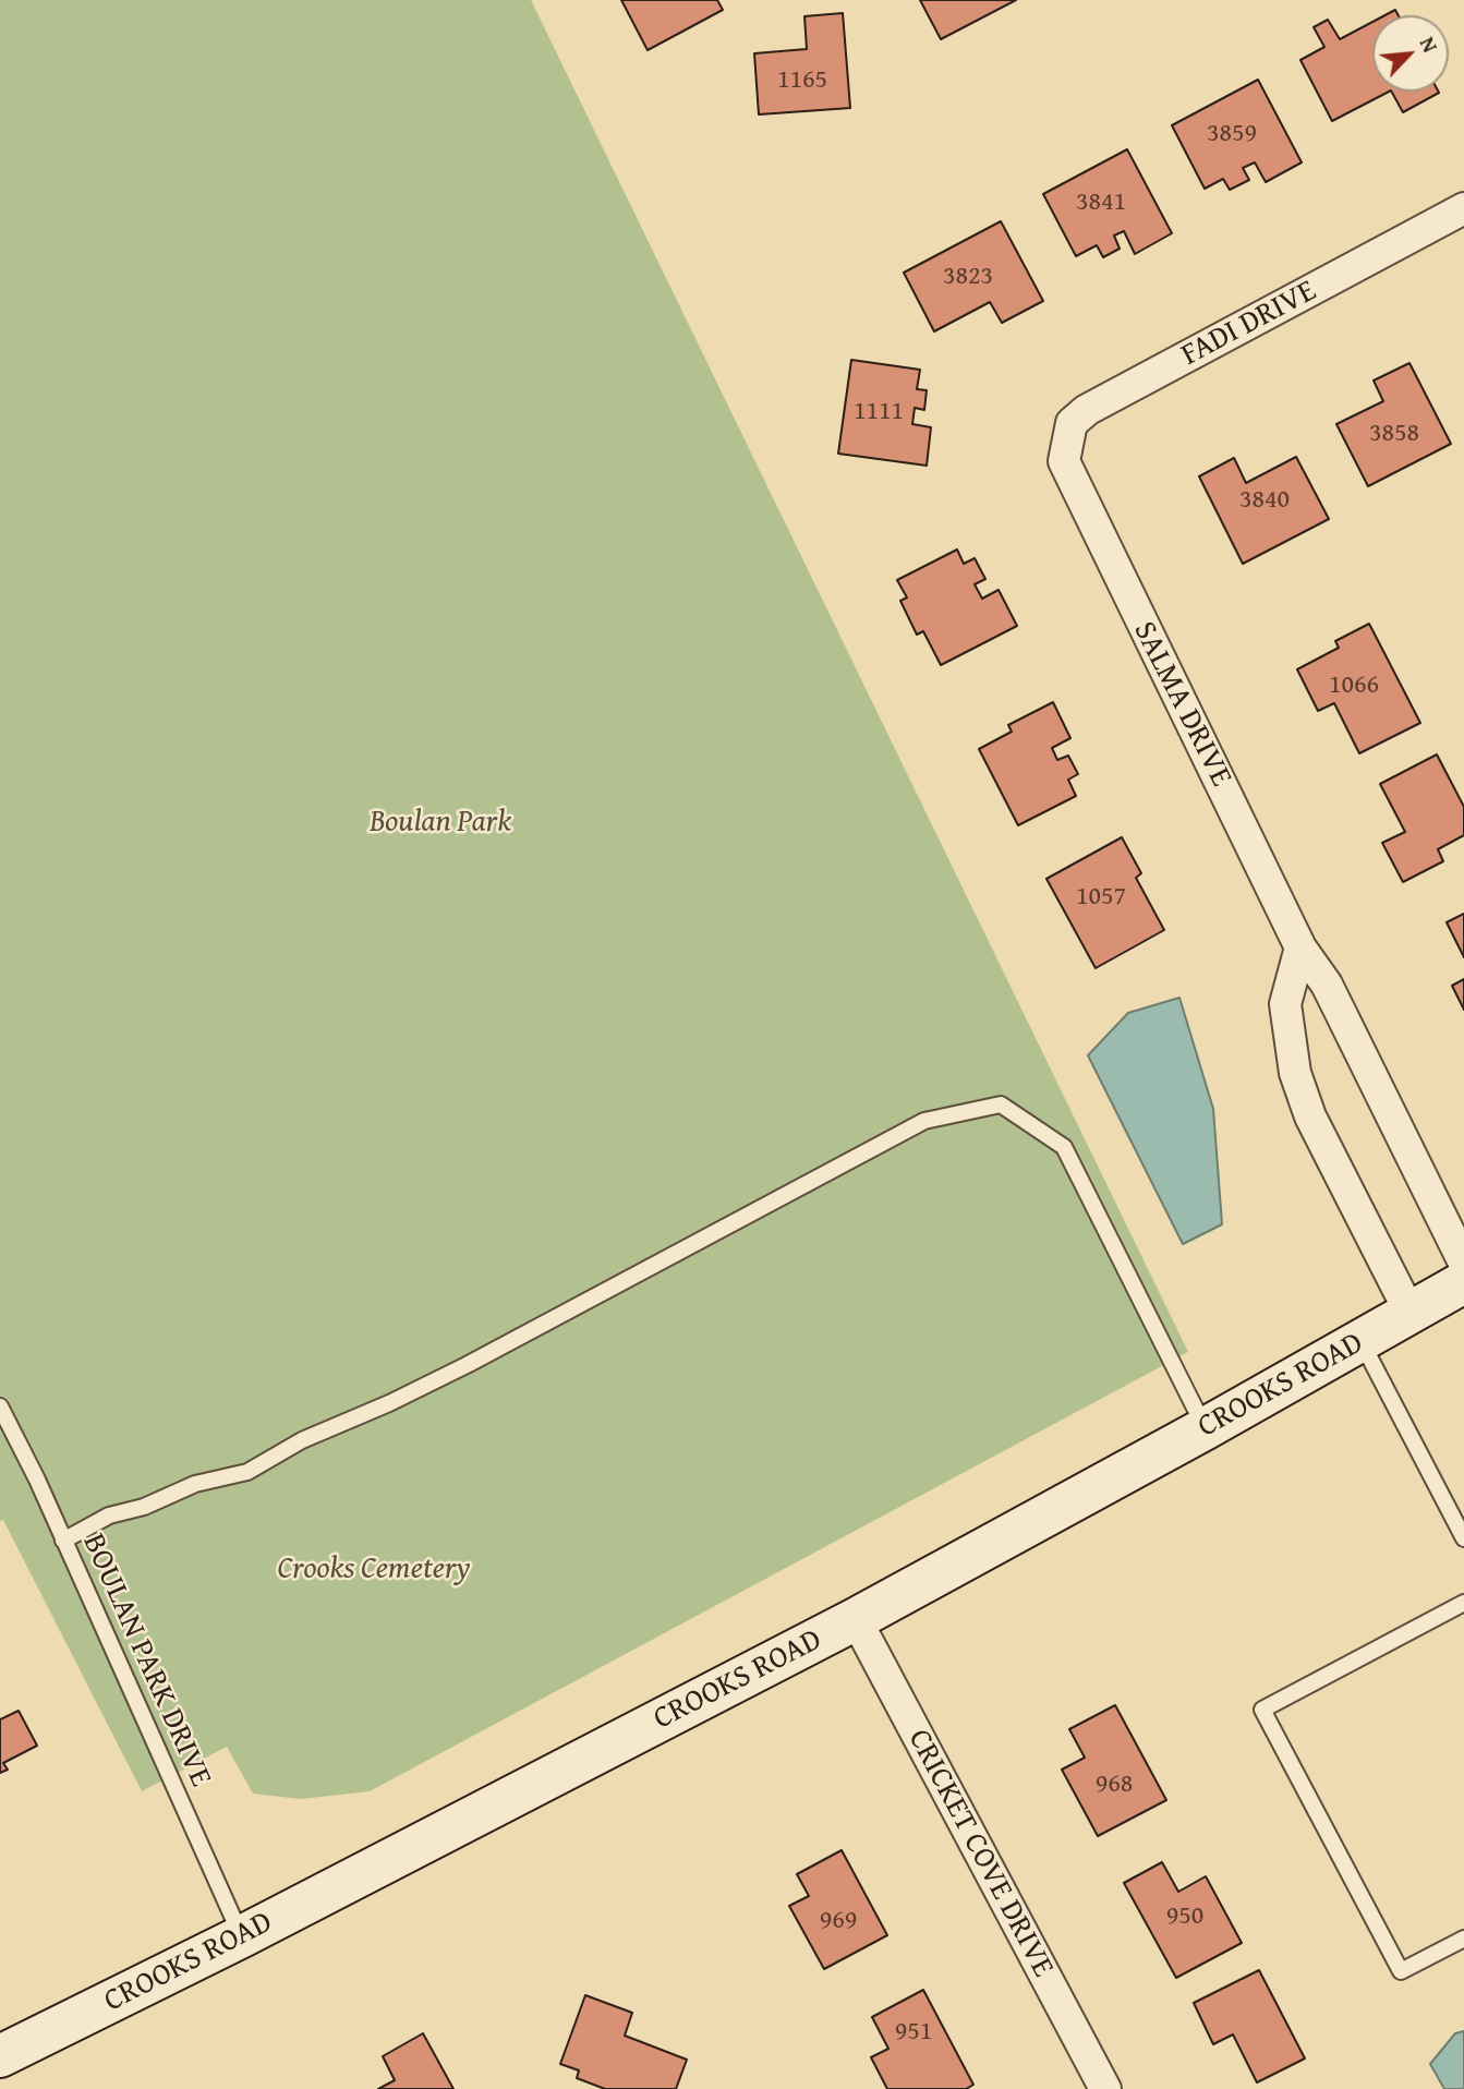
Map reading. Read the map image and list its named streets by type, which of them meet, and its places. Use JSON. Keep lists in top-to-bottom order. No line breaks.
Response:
{"streets":{"main road":["CROOKS ROAD"],"street":["FADI DRIVE","SALMA DRIVE","CRICKET COVE DRIVE"],"lane":["BOULAN PARK DRIVE"]},"crossings":[["FADI DRIVE","SALMA DRIVE"],["CROOKS ROAD","BOULAN PARK DRIVE"],["CROOKS ROAD","CRICKET COVE DRIVE"]],"parks":["Boulan Park","Crooks Cemetery"],"house_numbers":["1165","3859","3841","3823","1111","3858","3840","1066","1057","968","950","969","951"],"north":"top right"}
